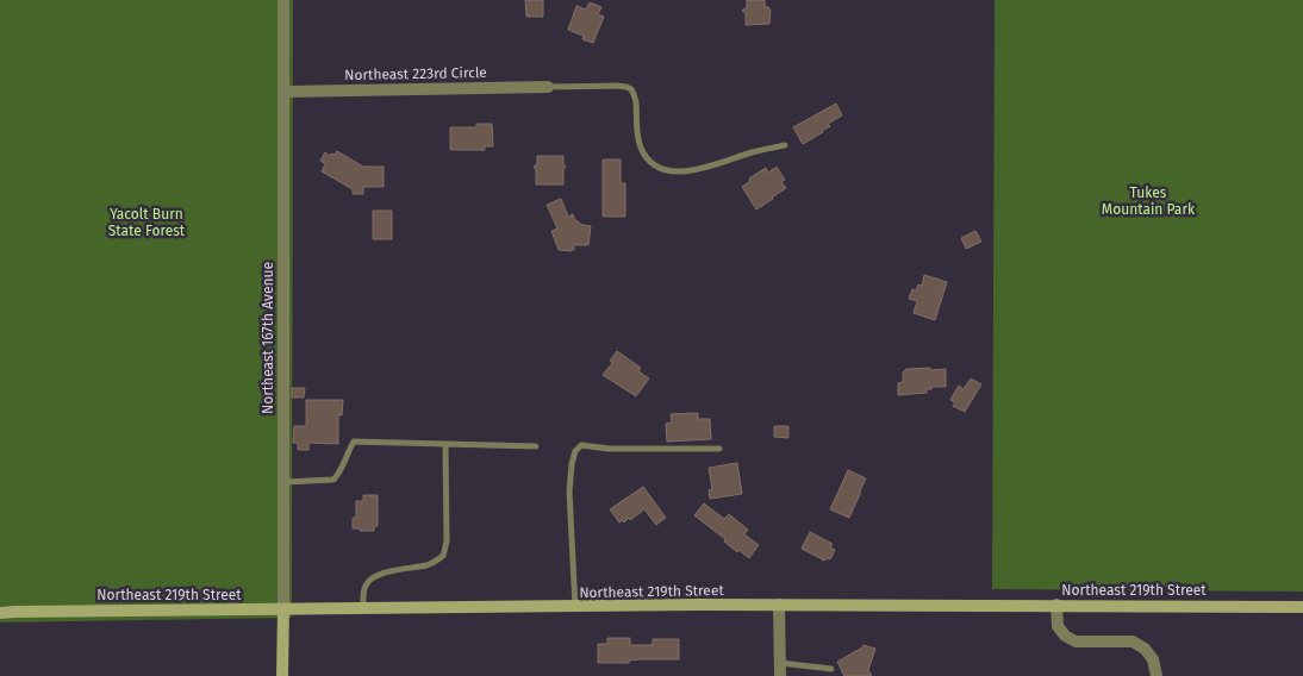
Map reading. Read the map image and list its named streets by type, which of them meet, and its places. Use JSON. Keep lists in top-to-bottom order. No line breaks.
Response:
{"streets":{"street":["Northeast 223rd Circle","Northeast 167th Avenue","Northeast 219th Street"]},"crossings":[["Northeast 223rd Circle","Northeast 167th Avenue"],["Northeast 167th Avenue","Northeast 219th Street"]],"parks":["Tukes Mountain Park","Yacolt Burn State Forest"]}
